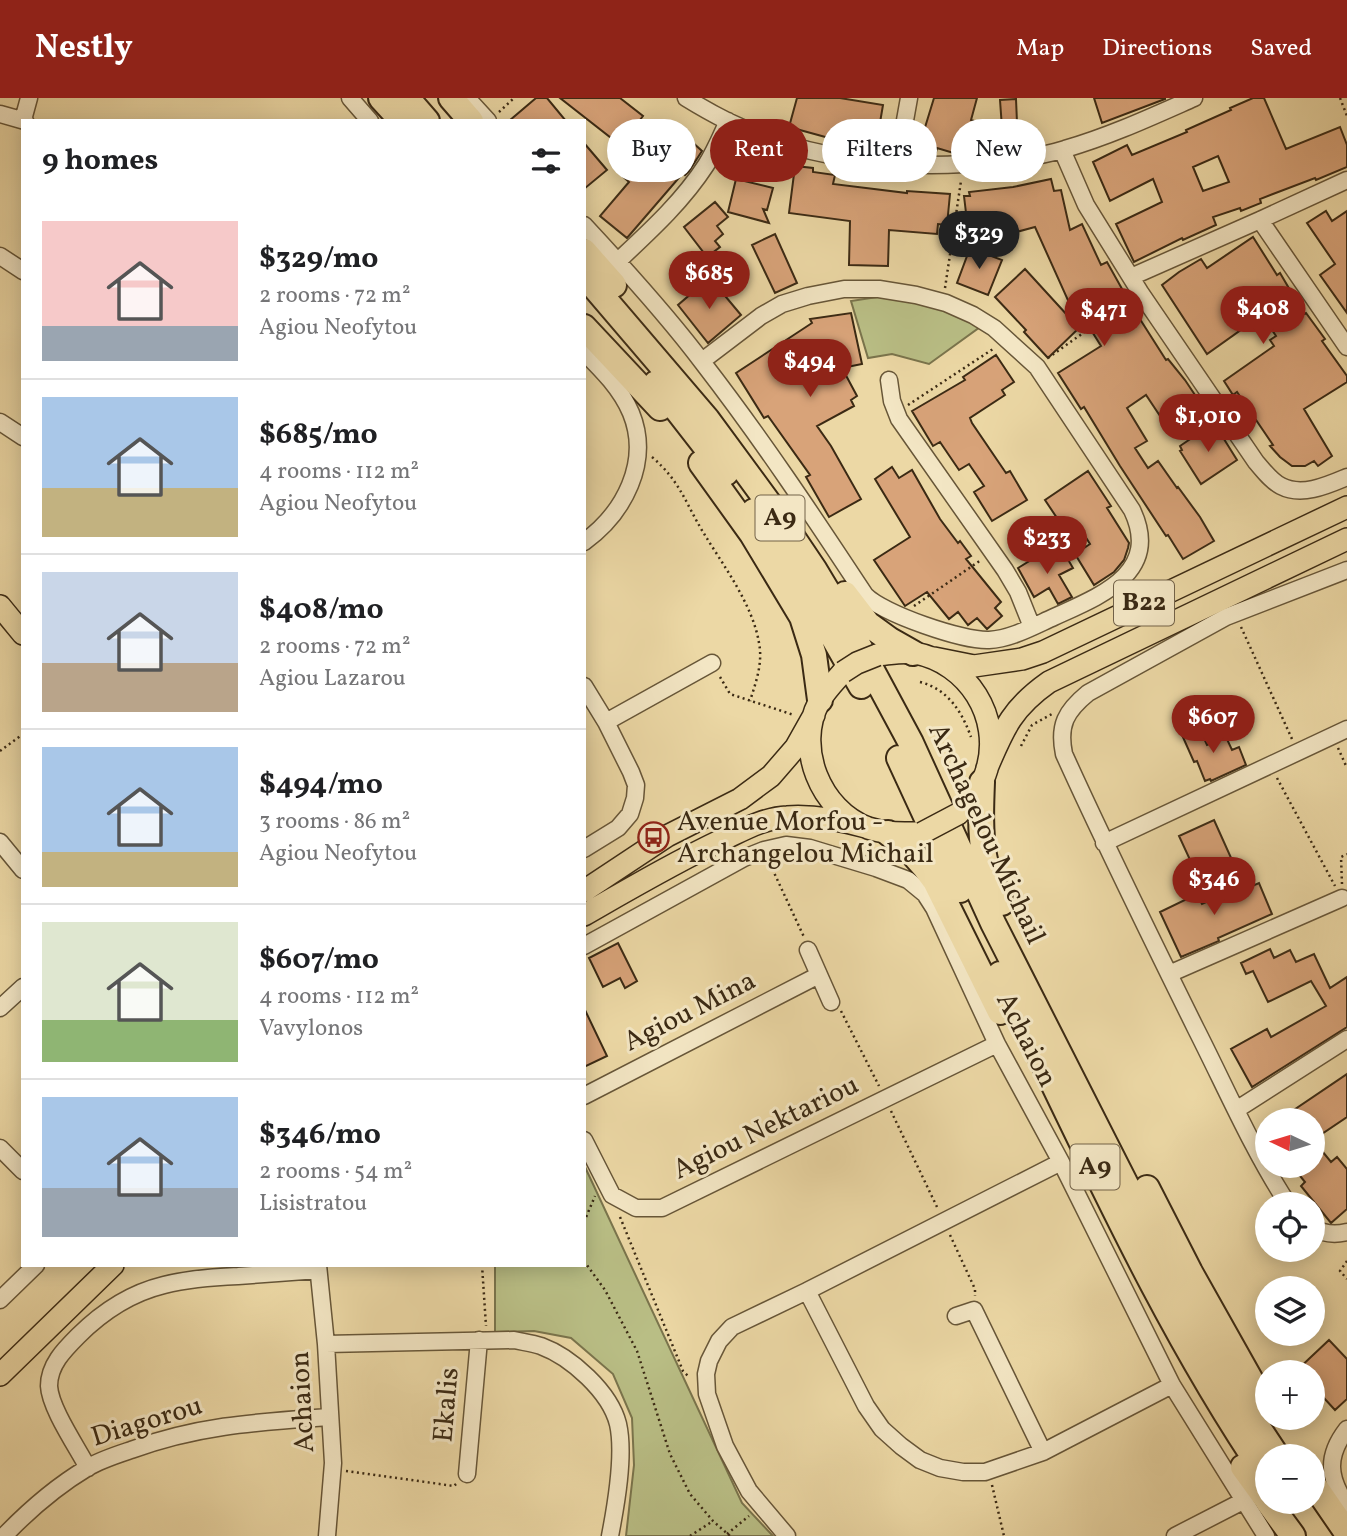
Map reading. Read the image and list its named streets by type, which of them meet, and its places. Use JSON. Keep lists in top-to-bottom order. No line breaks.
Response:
{"streets":{"highway":["A9","Archagelou Michail"],"main road":["B22"],"street":["Agiou Mina","Achaion","Agiou Nektariou","Ekalis","Diagorou"]},"crossings":[["Achaion","Agiou Nektariou"],["Achaion","Diagorou"]],"places":{"bus stop":["Avenue Morfou - Archangelou Michail"]},"north":"left","page":{"header":"Nestly","nav":["Map","Directions","Saved"],"chip":["Buy","Rent","Filters","New"],"heading":"9 homes","list":[{"name":"$329/mo","note":"2 rooms · 72 m² · Agiou Neofytou"},{"name":"$685/mo","note":"4 rooms · 112 m² · Agiou Neofytou"},{"name":"$408/mo","note":"2 rooms · 72 m² · Agiou Lazarou"},{"name":"$494/mo","note":"3 rooms · 86 m² · Agiou Neofytou"},{"name":"$607/mo","note":"4 rooms · 112 m² · Vavylonos"},{"name":"$346/mo","note":"2 rooms · 54 m² · Lisistratou"}],"price":["$329","$685","$408","$471","$494","$1,010","$233","$607","$346"],"map_buttons":["+","−"]}}
